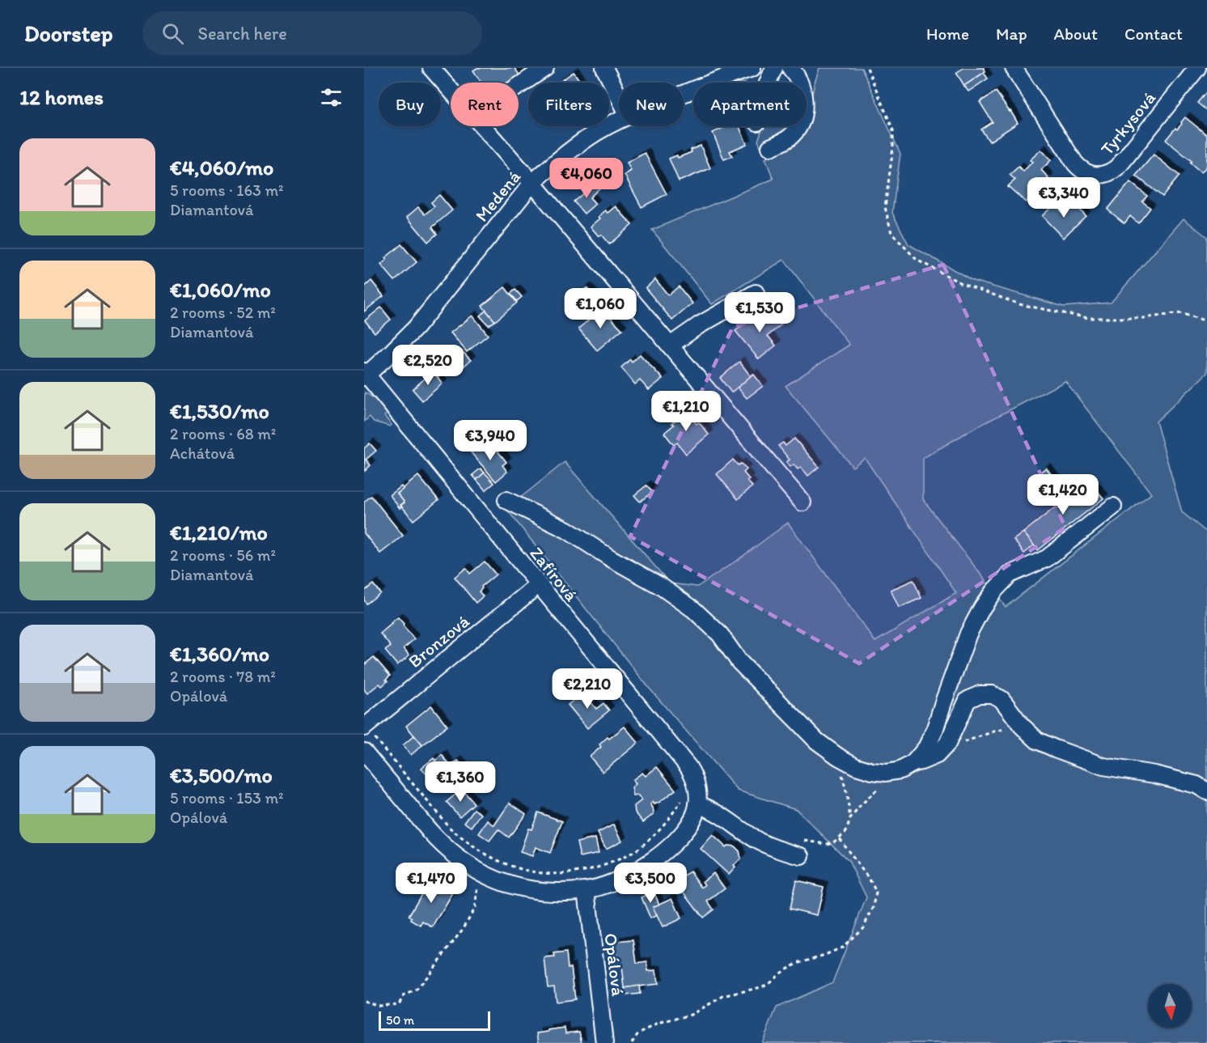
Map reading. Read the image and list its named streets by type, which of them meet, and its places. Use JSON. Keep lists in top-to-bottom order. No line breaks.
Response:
{"streets":{"street":["Tyrkysová","Medená","Zafírová","Bronzová","Opálová"]},"crossings":[["Medená","Zafírová"],["Zafírová","Bronzová"],["Zafírová","Opálová"]],"scale_bar":"50 m","north":"bottom","page":{"header":"Doorstep","search":"Search here","nav":["Home","Map","About","Contact"],"heading":"12 homes","chip":["Buy","Rent","Filters","New","Apartment"],"list":[{"name":"€4,060/mo","note":"5 rooms · 163 m² · Diamantová"},{"name":"€1,060/mo","note":"2 rooms · 52 m² · Diamantová"},{"name":"€1,530/mo","note":"2 rooms · 68 m² · Achátová"},{"name":"€1,210/mo","note":"2 rooms · 56 m² · Diamantová"},{"name":"€1,360/mo","note":"2 rooms · 78 m² · Opálová"},{"name":"€3,500/mo","note":"5 rooms · 153 m² · Opálová"}],"price":["€4,060","€3,340","€1,060","€1,530","€2,520","€1,210","€3,940","€1,420","€2,210","€1,360","€1,470","€3,500"],"scale":"50 m"}}
